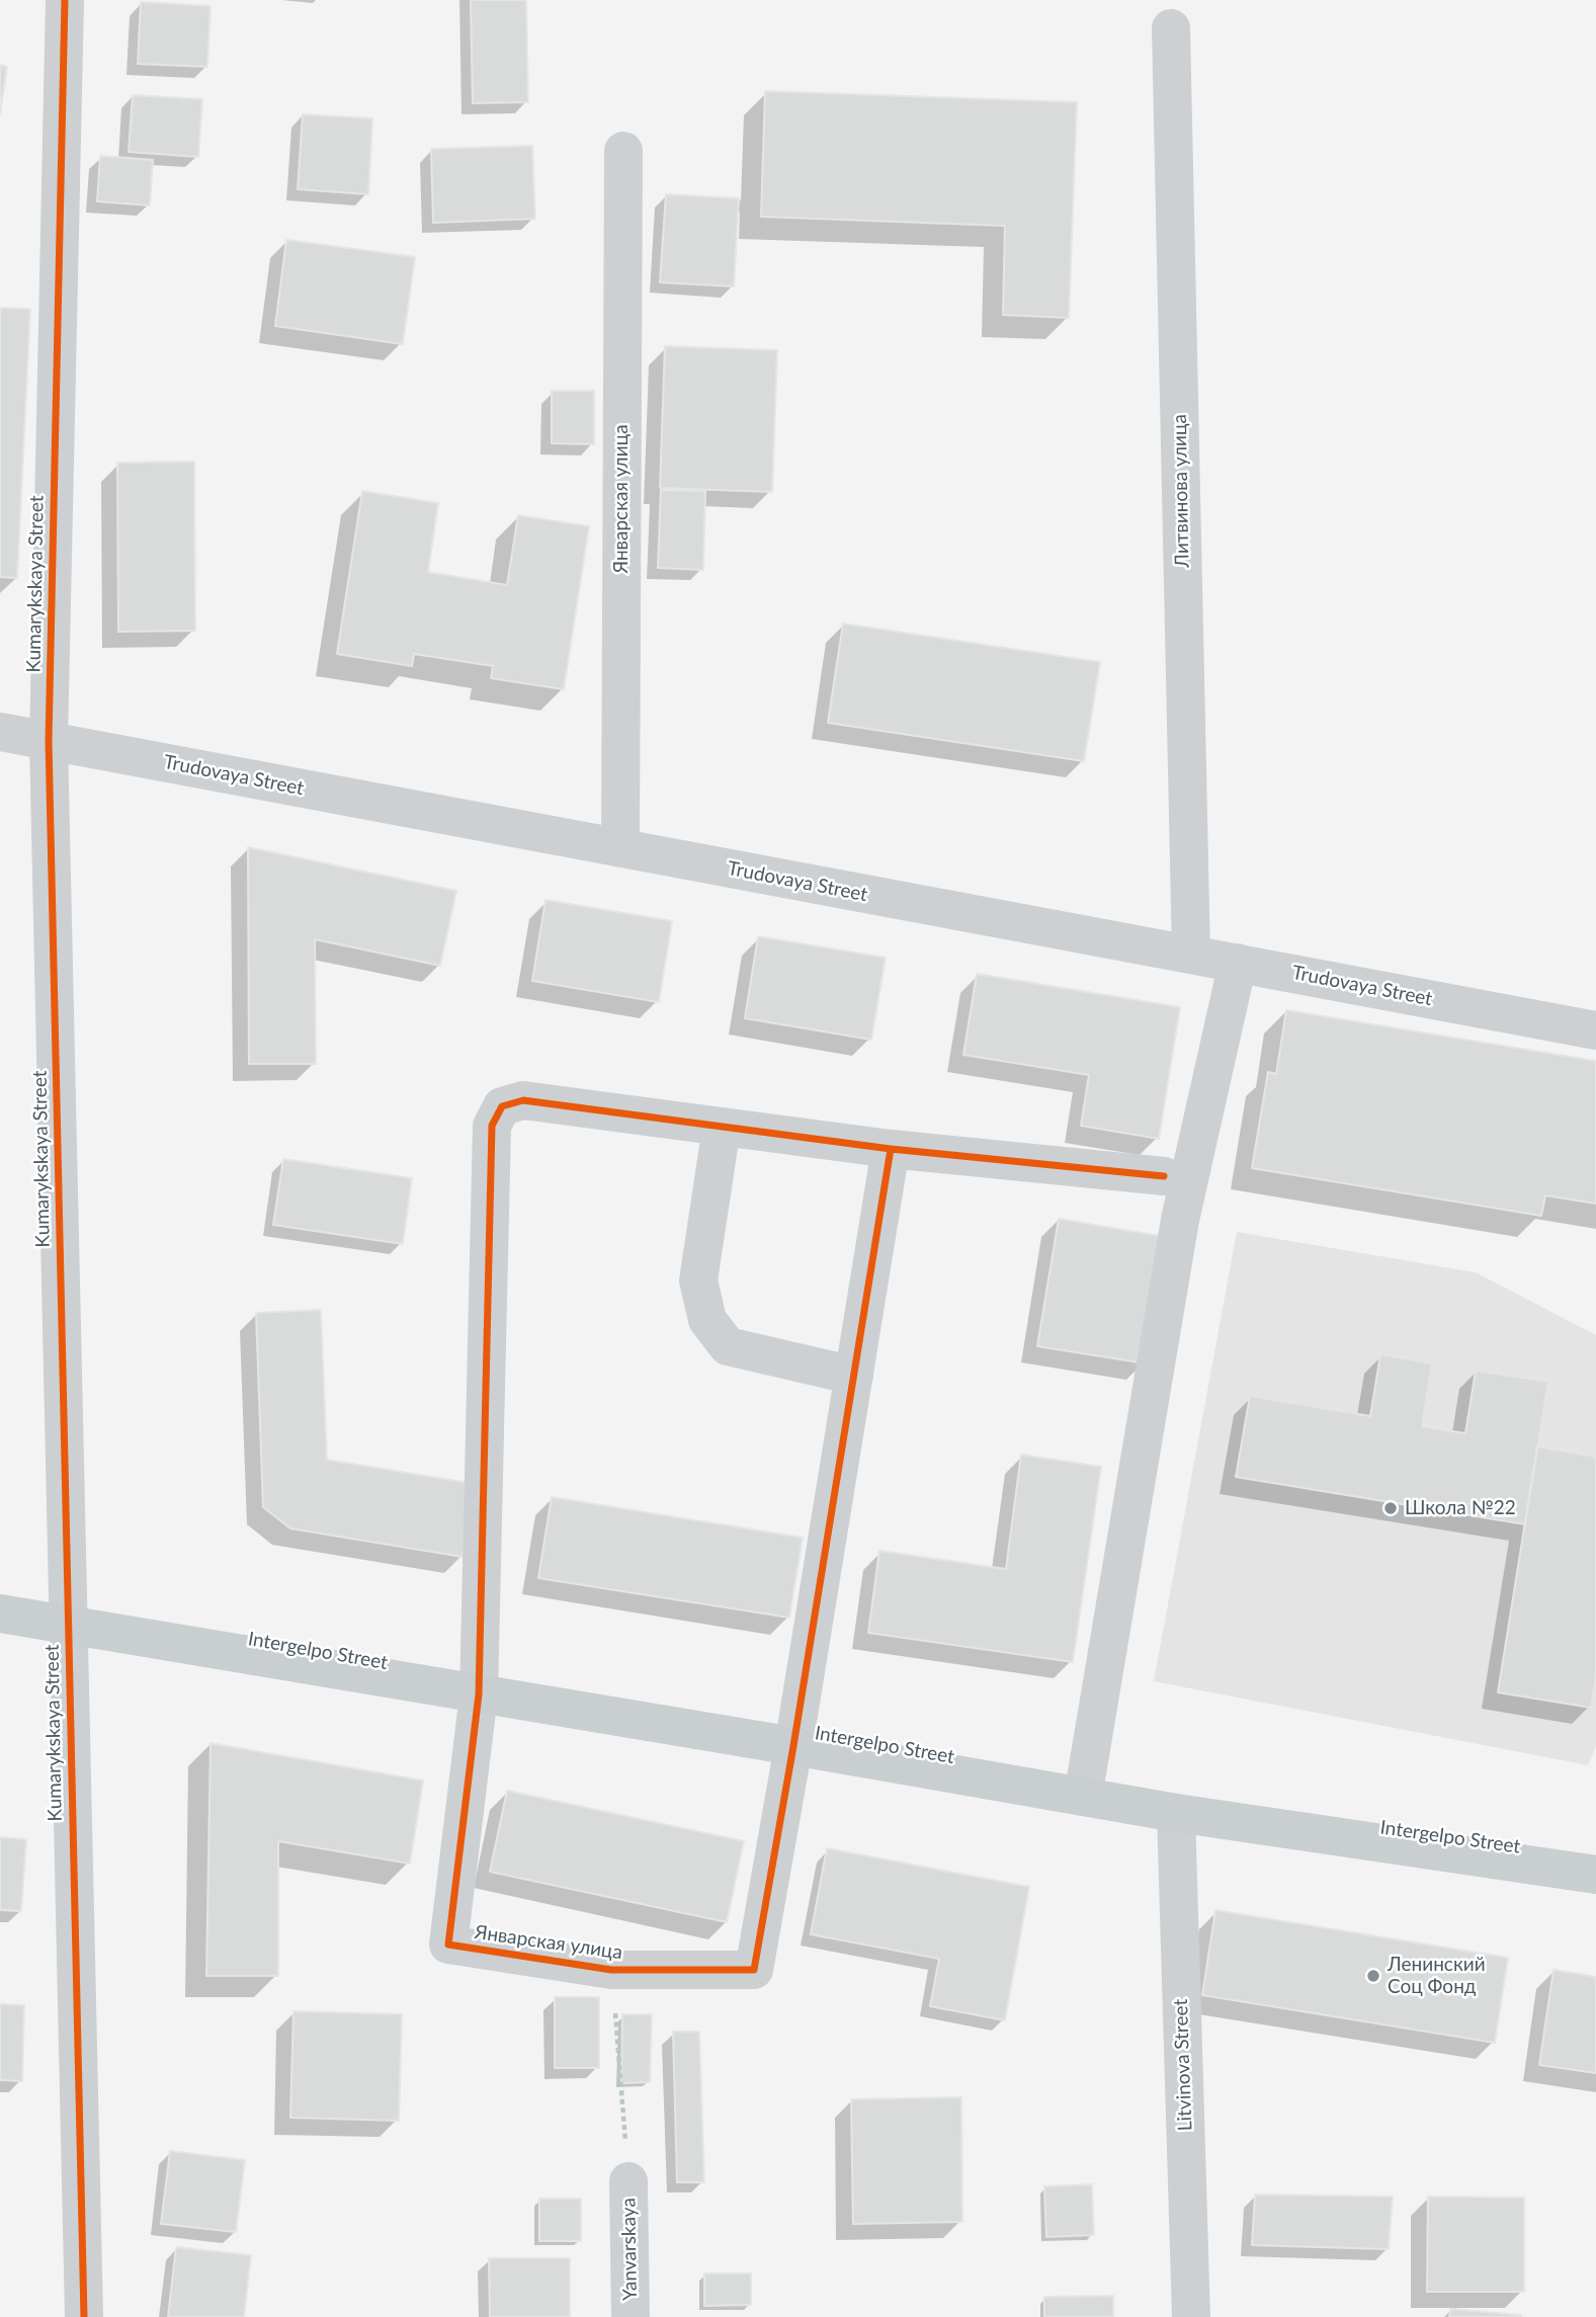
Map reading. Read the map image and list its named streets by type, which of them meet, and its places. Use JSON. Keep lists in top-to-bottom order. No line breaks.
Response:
{"streets":{"main road":["Intergelpo Street"],"street":["Литвинова улица","Январская улица","Kumarykskaya Street","Trudovaya Street","Litvinova Street","Yanvarskaya"]},"crossings":[["Литвинова улица","Trudovaya Street"],["Январская улица","Trudovaya Street"],["Январская улица","Intergelpo Street"],["Kumarykskaya Street","Trudovaya Street"],["Kumarykskaya Street","Intergelpo Street"],["Intergelpo Street","Litvinova Street"]],"places":["Школа №22","Ленинский Соц Фонд"]}
